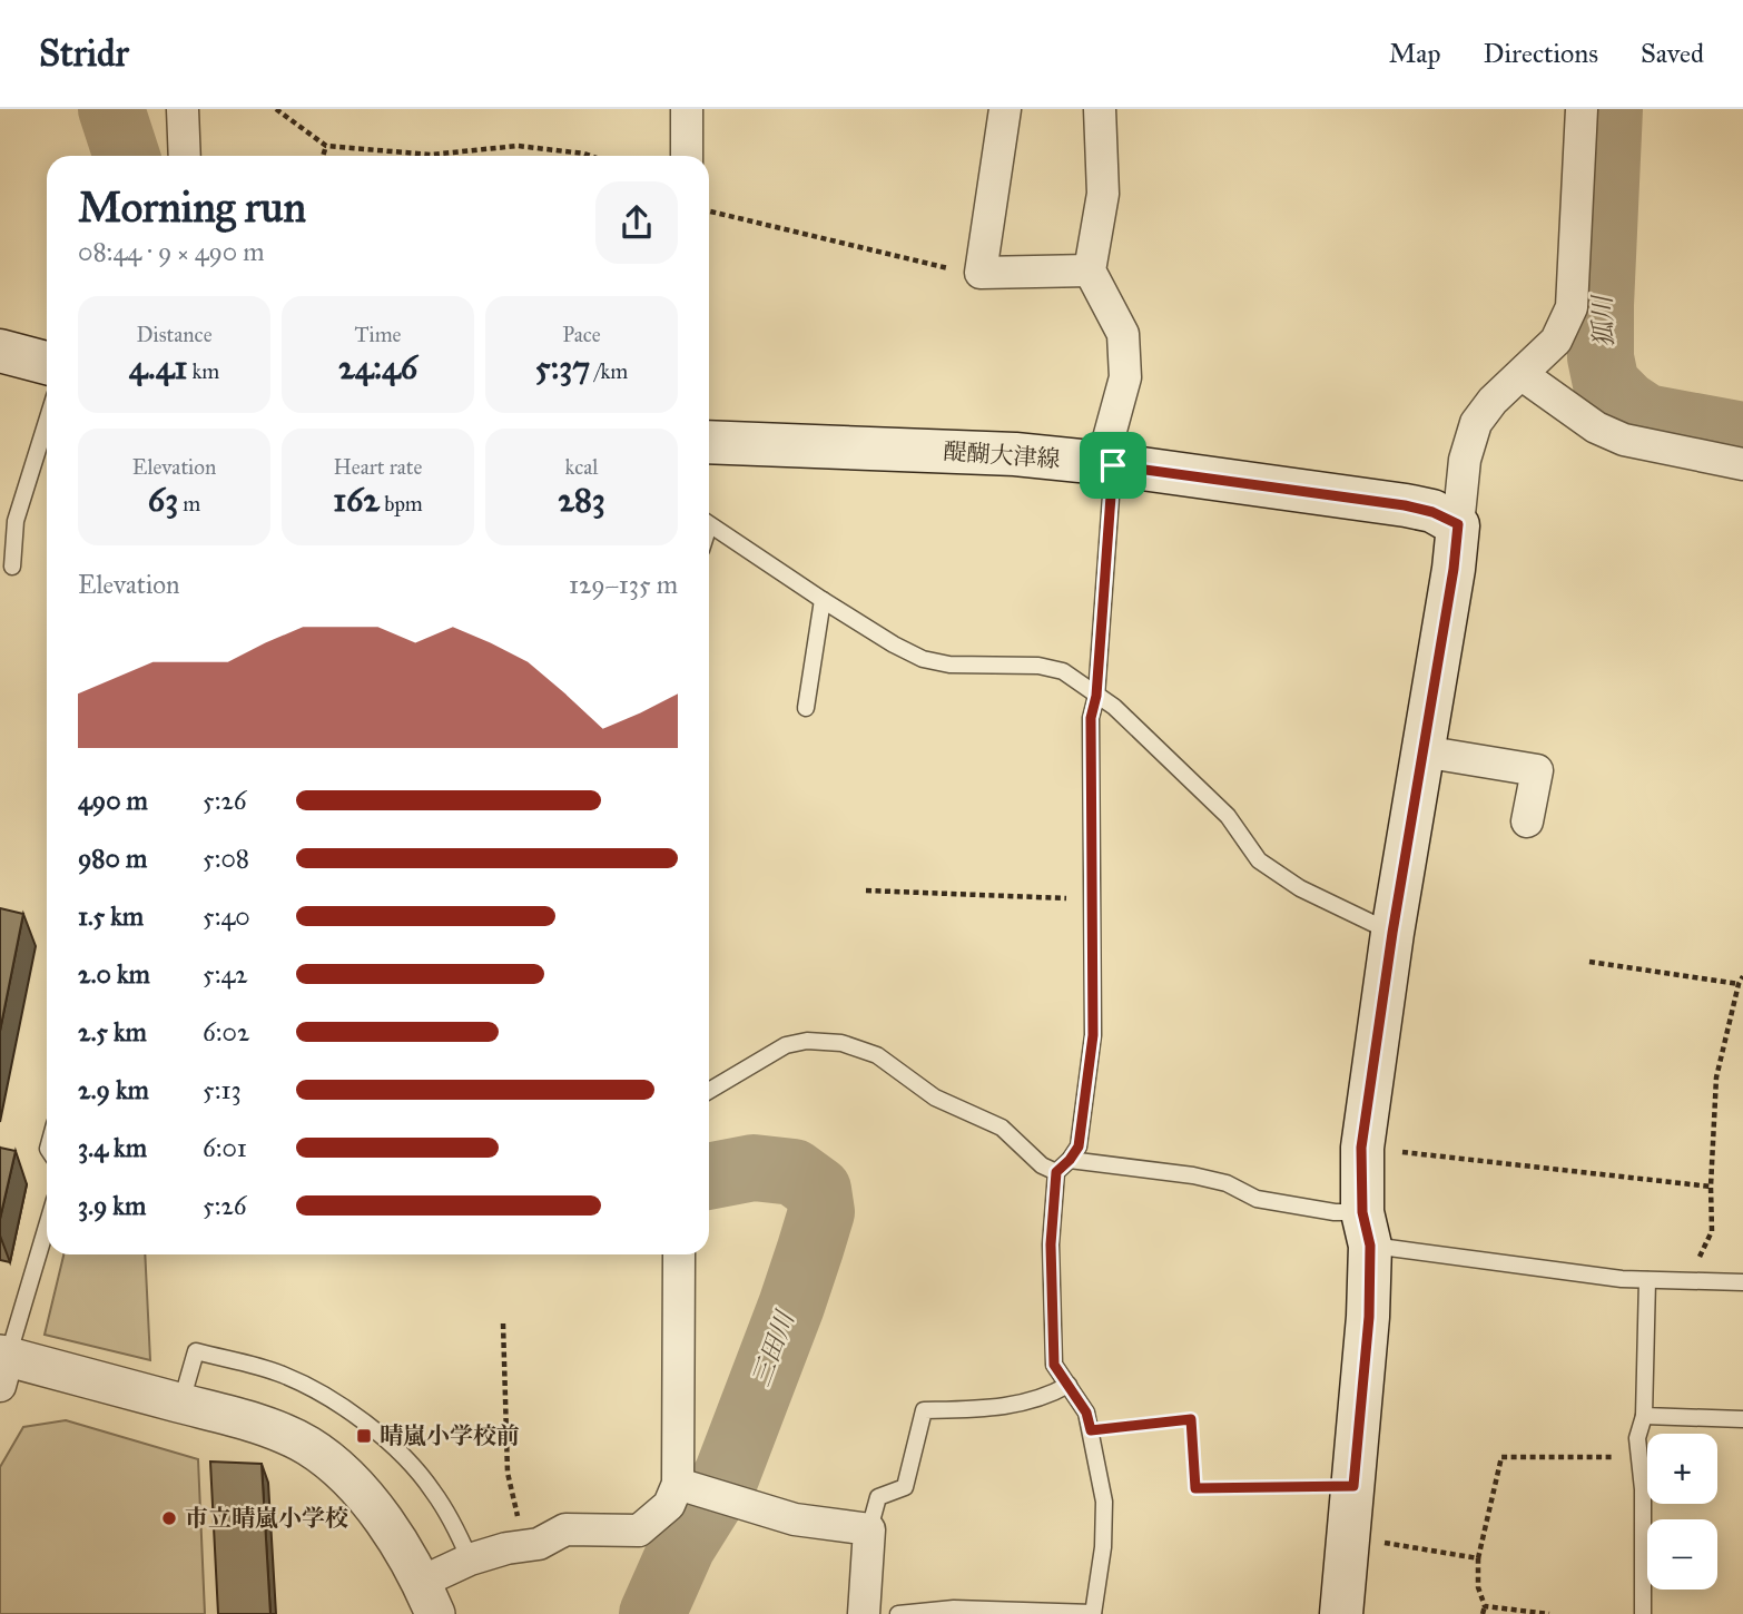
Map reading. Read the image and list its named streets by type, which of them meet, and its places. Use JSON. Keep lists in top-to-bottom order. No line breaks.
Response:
{"streets":{"main road":["醍醐大津線"]},"water":["狐川","三田川"],"places":{"transit":["晴嵐小学校前"],"other":["市立晴嵐小学校"]},"page":{"header":"Stridr","nav":["Map","Directions","Saved"],"heading":["Morning run","08:44 · 9 × 490 m"],"stats":[["Distance","4.41 km"],["Time","24:46"],["Pace","5:37 /km"],["Elevation","63 m"],["Heart rate","162 bpm"],["kcal","283"]],"chart":["Elevation","129–135 m"],"list":[{"name":"490 m","note":"5:26"},{"name":"980 m","note":"5:08"},{"name":"1.5 km","note":"5:40"},{"name":"2.0 km","note":"5:42"},{"name":"2.5 km","note":"6:02"},{"name":"2.9 km","note":"5:13"},{"name":"3.4 km","note":"6:01"},{"name":"3.9 km","note":"5:26"}],"map_buttons":["+","−"]}}
